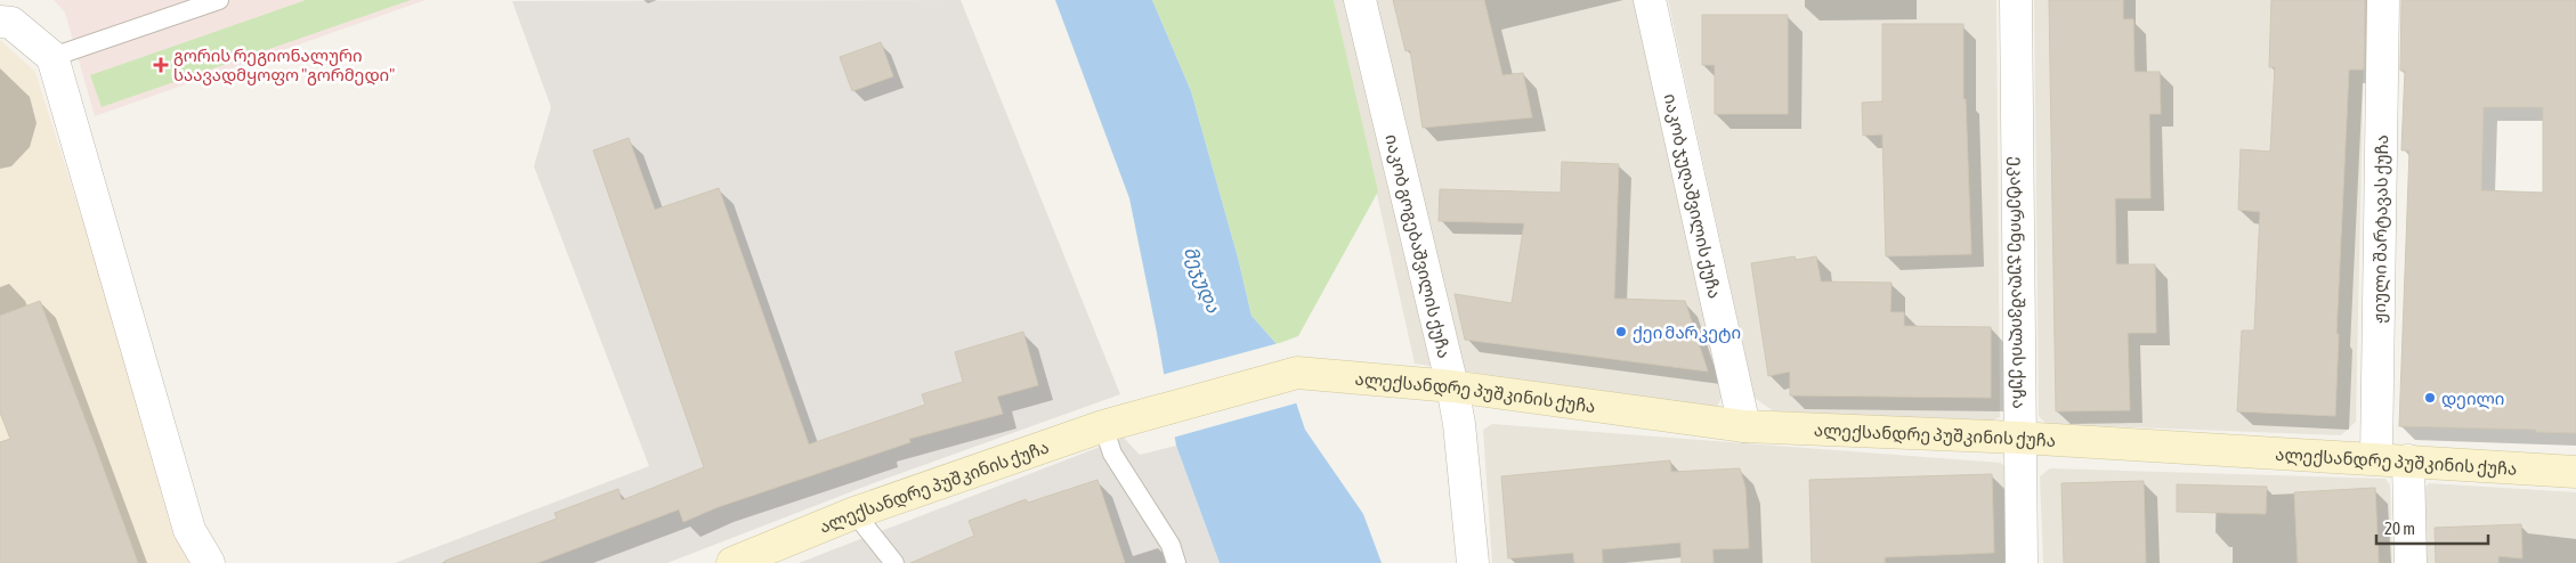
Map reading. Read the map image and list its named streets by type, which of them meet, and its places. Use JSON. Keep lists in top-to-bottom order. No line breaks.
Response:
{"streets":{"main road":["ალექსანდრე პუშკინის ქუჩა"],"street":["იაკობ ჯუღაშვილის ქუჩა","ჟიული შარტავას ქუჩა","იაკობ გოგებაშვილის ქუჩა","ეკატერინე ჯუღაშვილის ქუჩა"]},"crossings":[["იაკობ ჯუღაშვილის ქუჩა","ალექსანდრე პუშკინის ქუჩა"],["ჟიული შარტავას ქუჩა","ალექსანდრე პუშკინის ქუჩა"],["იაკობ გოგებაშვილის ქუჩა","ალექსანდრე პუშკინის ქუჩა"],["ეკატერინე ჯუღაშვილის ქუჩა","ალექსანდრე პუშკინის ქუჩა"]],"water":["მეჯუდა"],"places":{"health":["გორის რეგიონალური საავადმყოფო \"გორმედი\""],"other":["ქეი მარკეტი","დეილი"]},"scale_bar":"20 m"}
